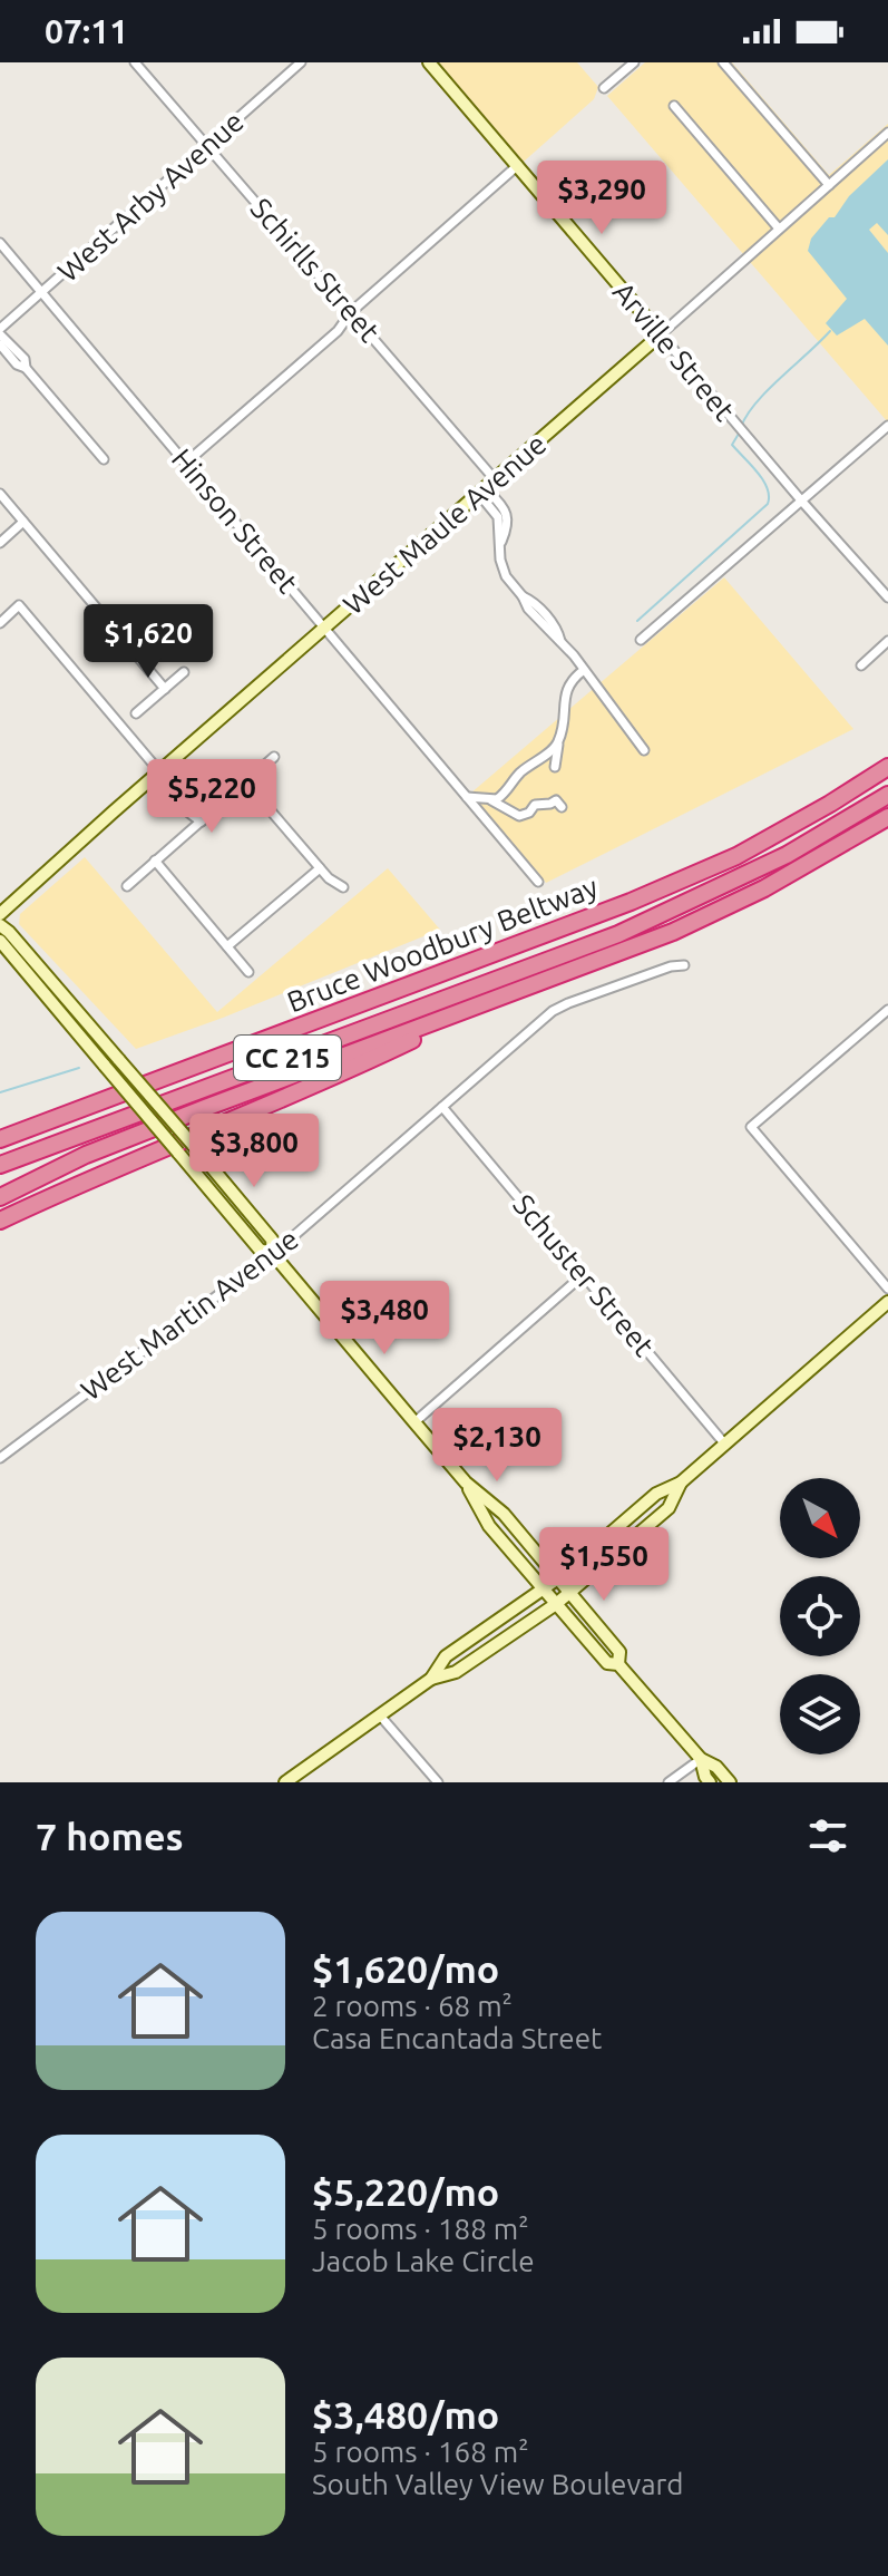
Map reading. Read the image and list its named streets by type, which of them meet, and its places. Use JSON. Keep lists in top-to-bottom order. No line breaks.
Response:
{"streets":{"highway":["Bruce Woodbury Beltway","CC 215"],"main road":["Arville Street","West Maule Avenue"],"street":["West Arby Avenue","Schirlls Street","Hinson Street","Schuster Street","West Martin Avenue"]},"crossings":[["West Arby Avenue","Schirlls Street"],["West Arby Avenue","Hinson Street"],["Schirlls Street","West Maule Avenue"],["Arville Street","West Maule Avenue"],["Hinson Street","West Maule Avenue"],["Schuster Street","West Martin Avenue"]],"north":"bottom right","page":{"status":"07:11","price":["$3,290","$1,620","$5,220","$3,800","$3,480","$2,130","$1,550"],"heading":"7 homes","list":[{"name":"$1,620/mo","note":"2 rooms · 68 m² · Casa Encantada Street"},{"name":"$5,220/mo","note":"5 rooms · 188 m² · Jacob Lake Circle"},{"name":"$3,480/mo","note":"5 rooms · 168 m² · South Valley View Boulevard"}]}}
